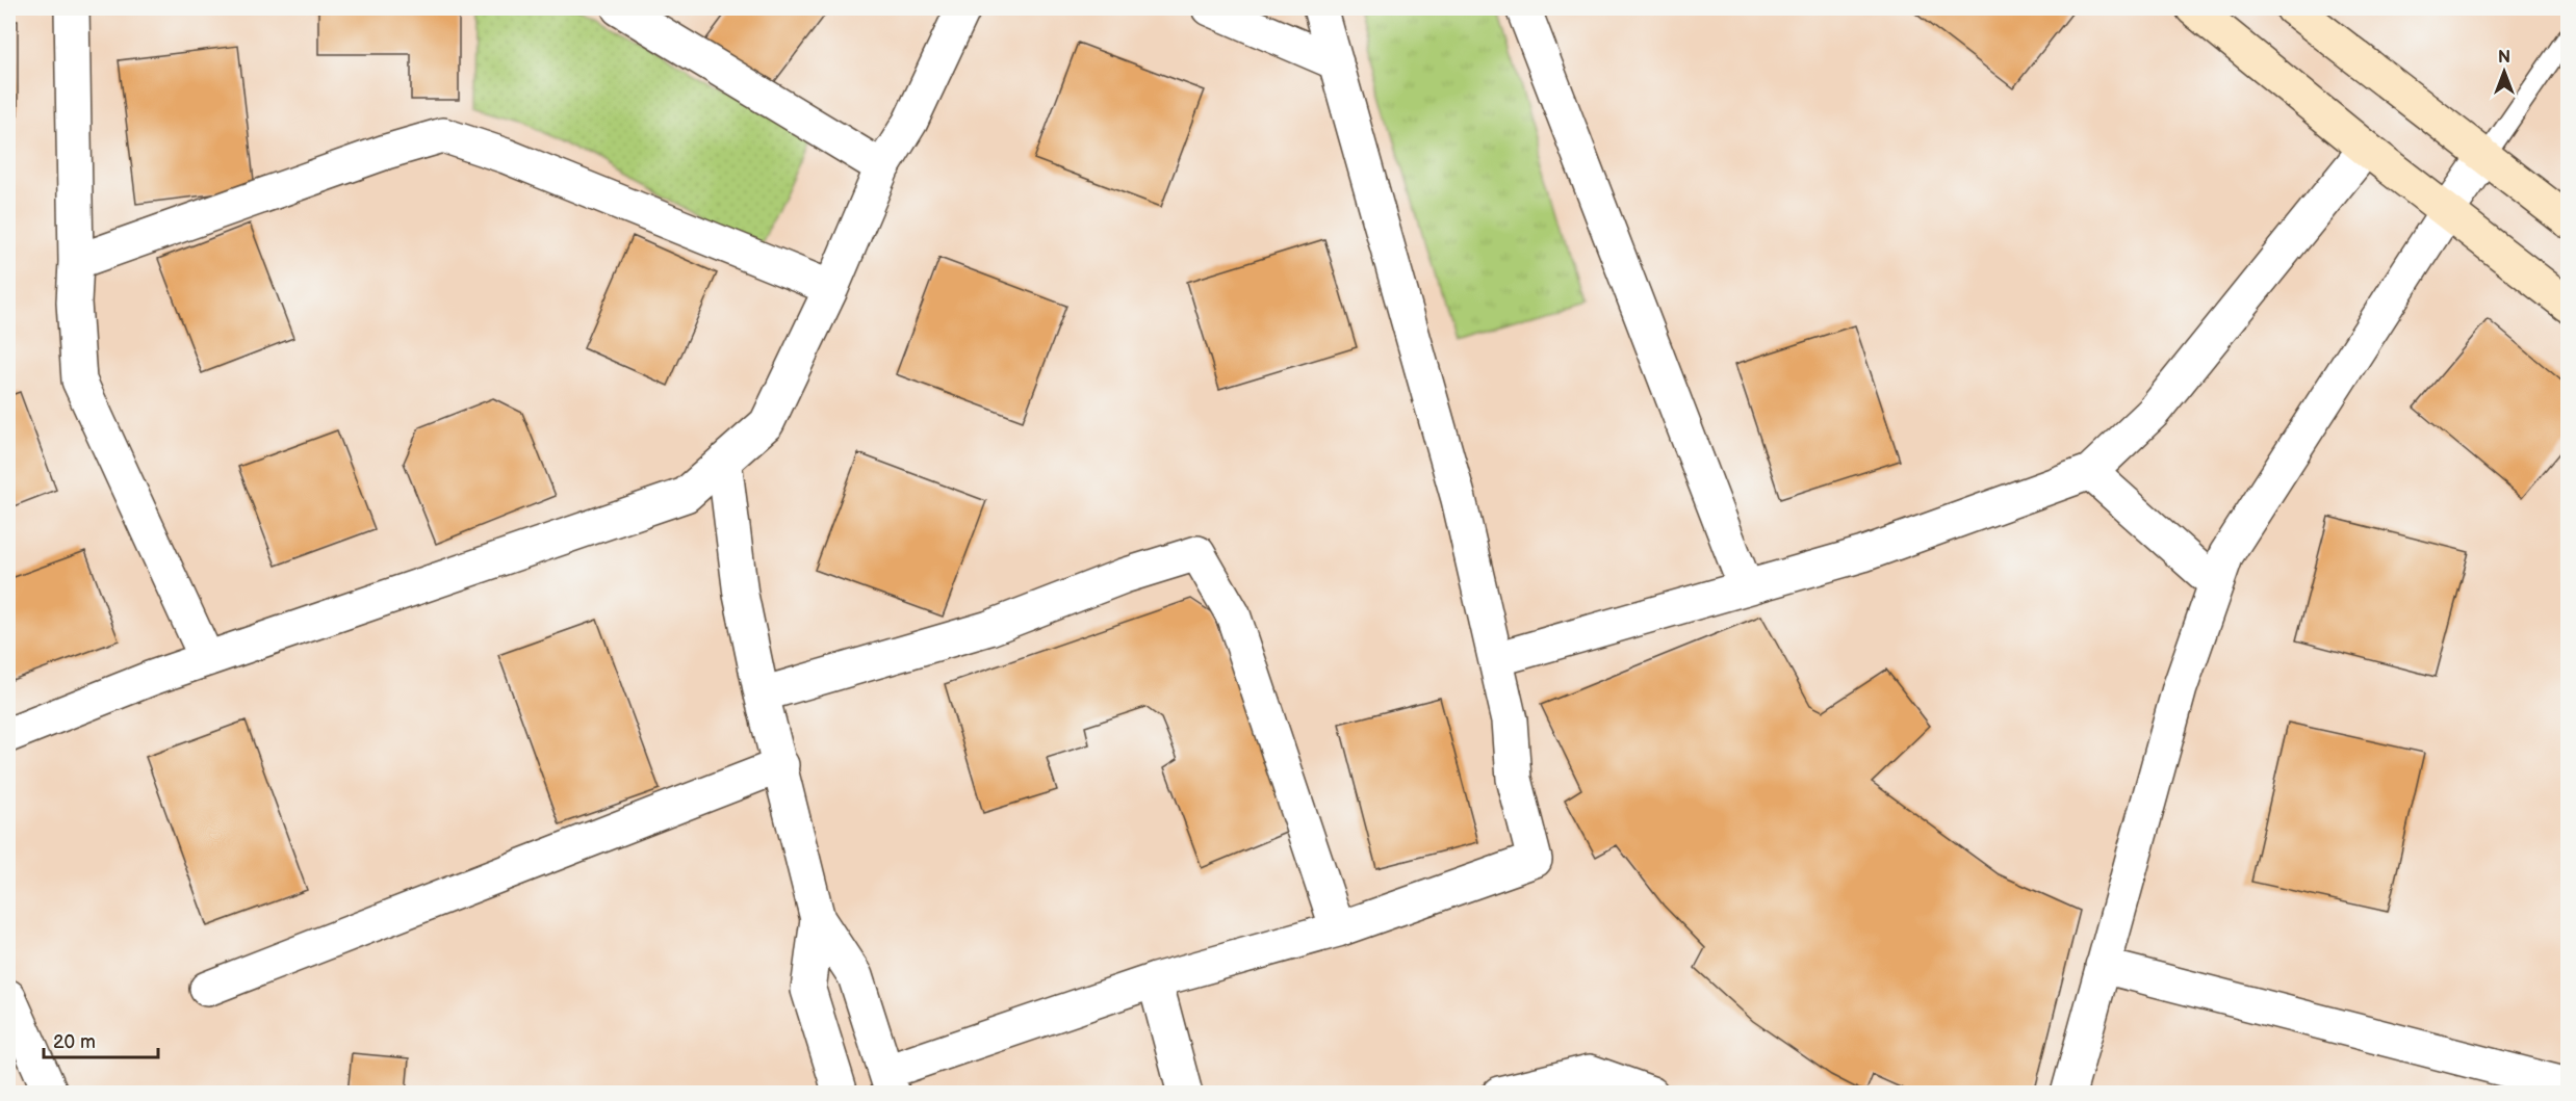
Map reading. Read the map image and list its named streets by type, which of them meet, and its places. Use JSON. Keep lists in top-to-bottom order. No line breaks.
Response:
{"scale_bar":"20 m","north":"top"}
